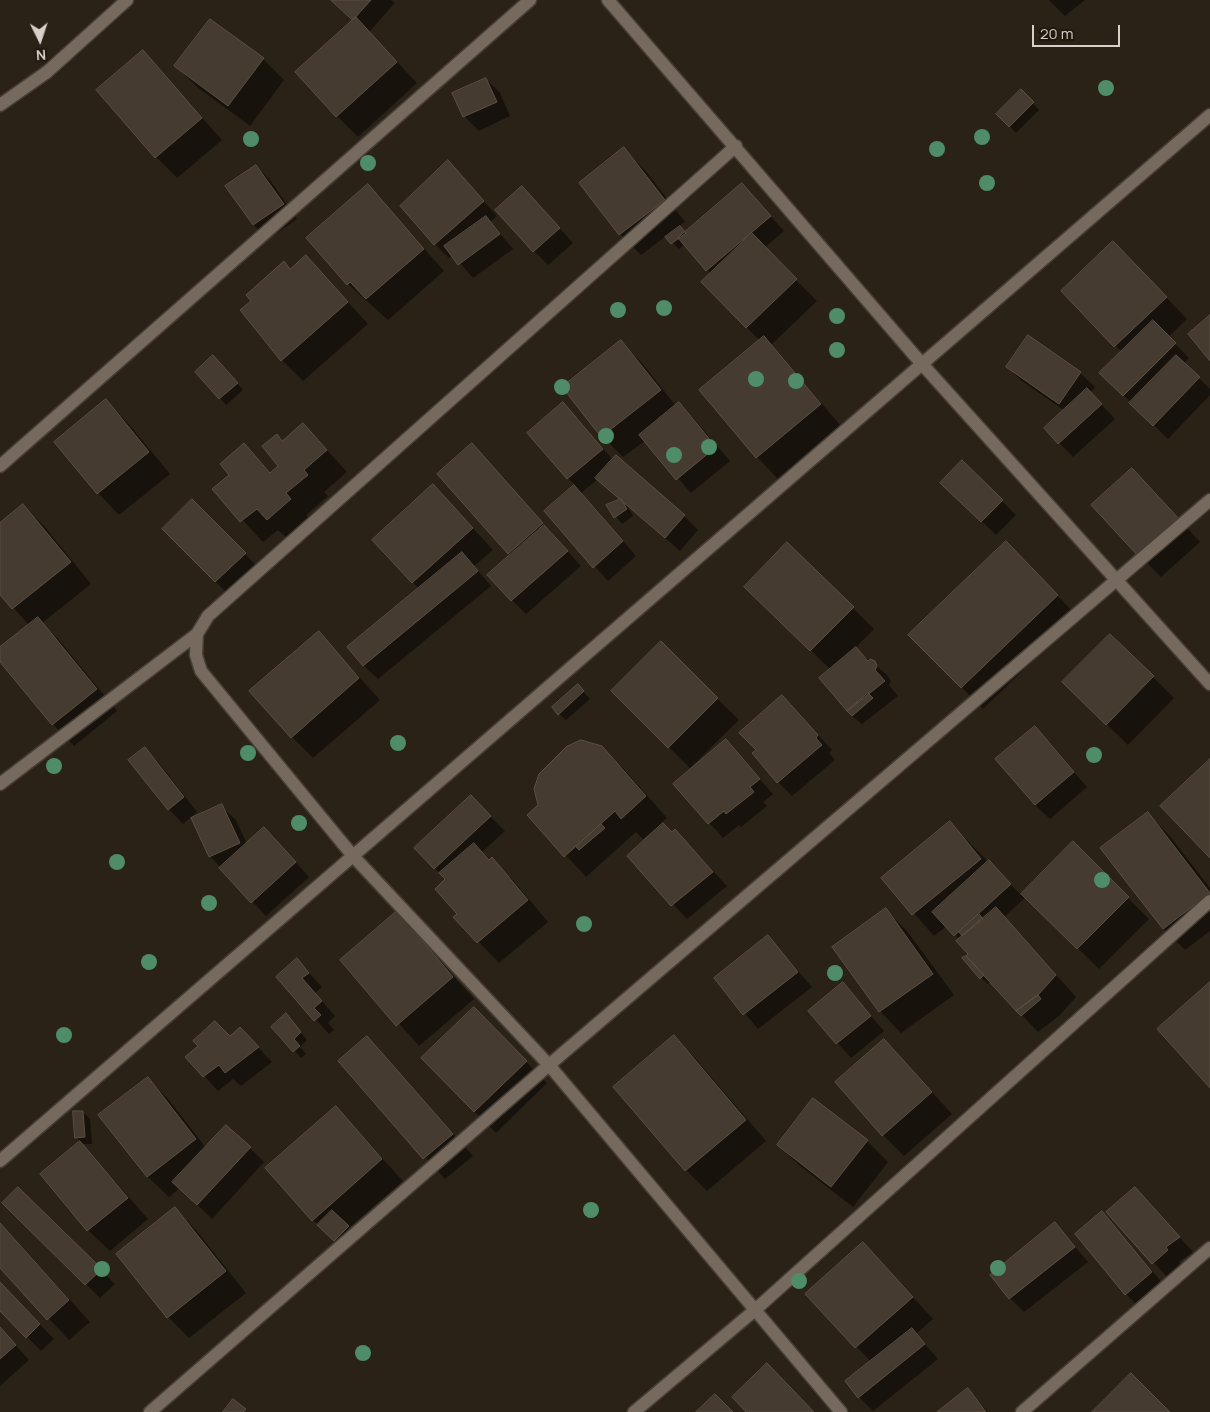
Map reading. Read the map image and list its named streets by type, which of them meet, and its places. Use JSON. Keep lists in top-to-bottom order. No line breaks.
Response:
{"scale_bar":"20 m","north":"bottom"}
